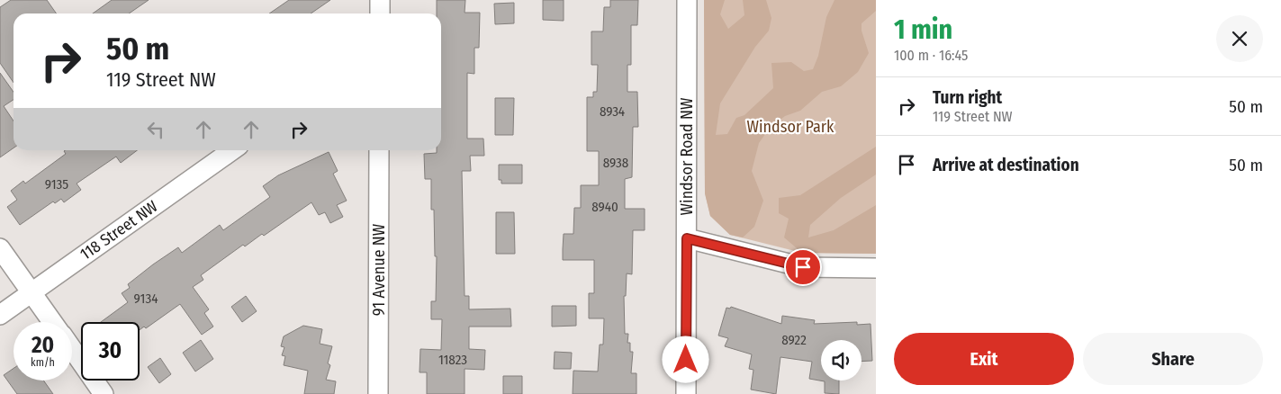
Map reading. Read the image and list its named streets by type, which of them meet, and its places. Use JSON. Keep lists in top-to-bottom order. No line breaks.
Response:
{"streets":{"street":["Windsor Road NW","118 Street NW","91 Avenue NW"]},"parks":["Windsor Park"],"house_numbers":["8934","8938","9135","8940","9134","8922","11823"],"page":{"heading":["1 min","100 m · 16:45"],"turn":["50 m","119 Street NW"],"list":[{"name":"Turn right","note":"119 Street NW","value":"50 m"},{"name":"Arrive at destination","value":"50 m"}],"speed":"20 km/h","limit":"30","buttons":["Exit","Share"]}}
